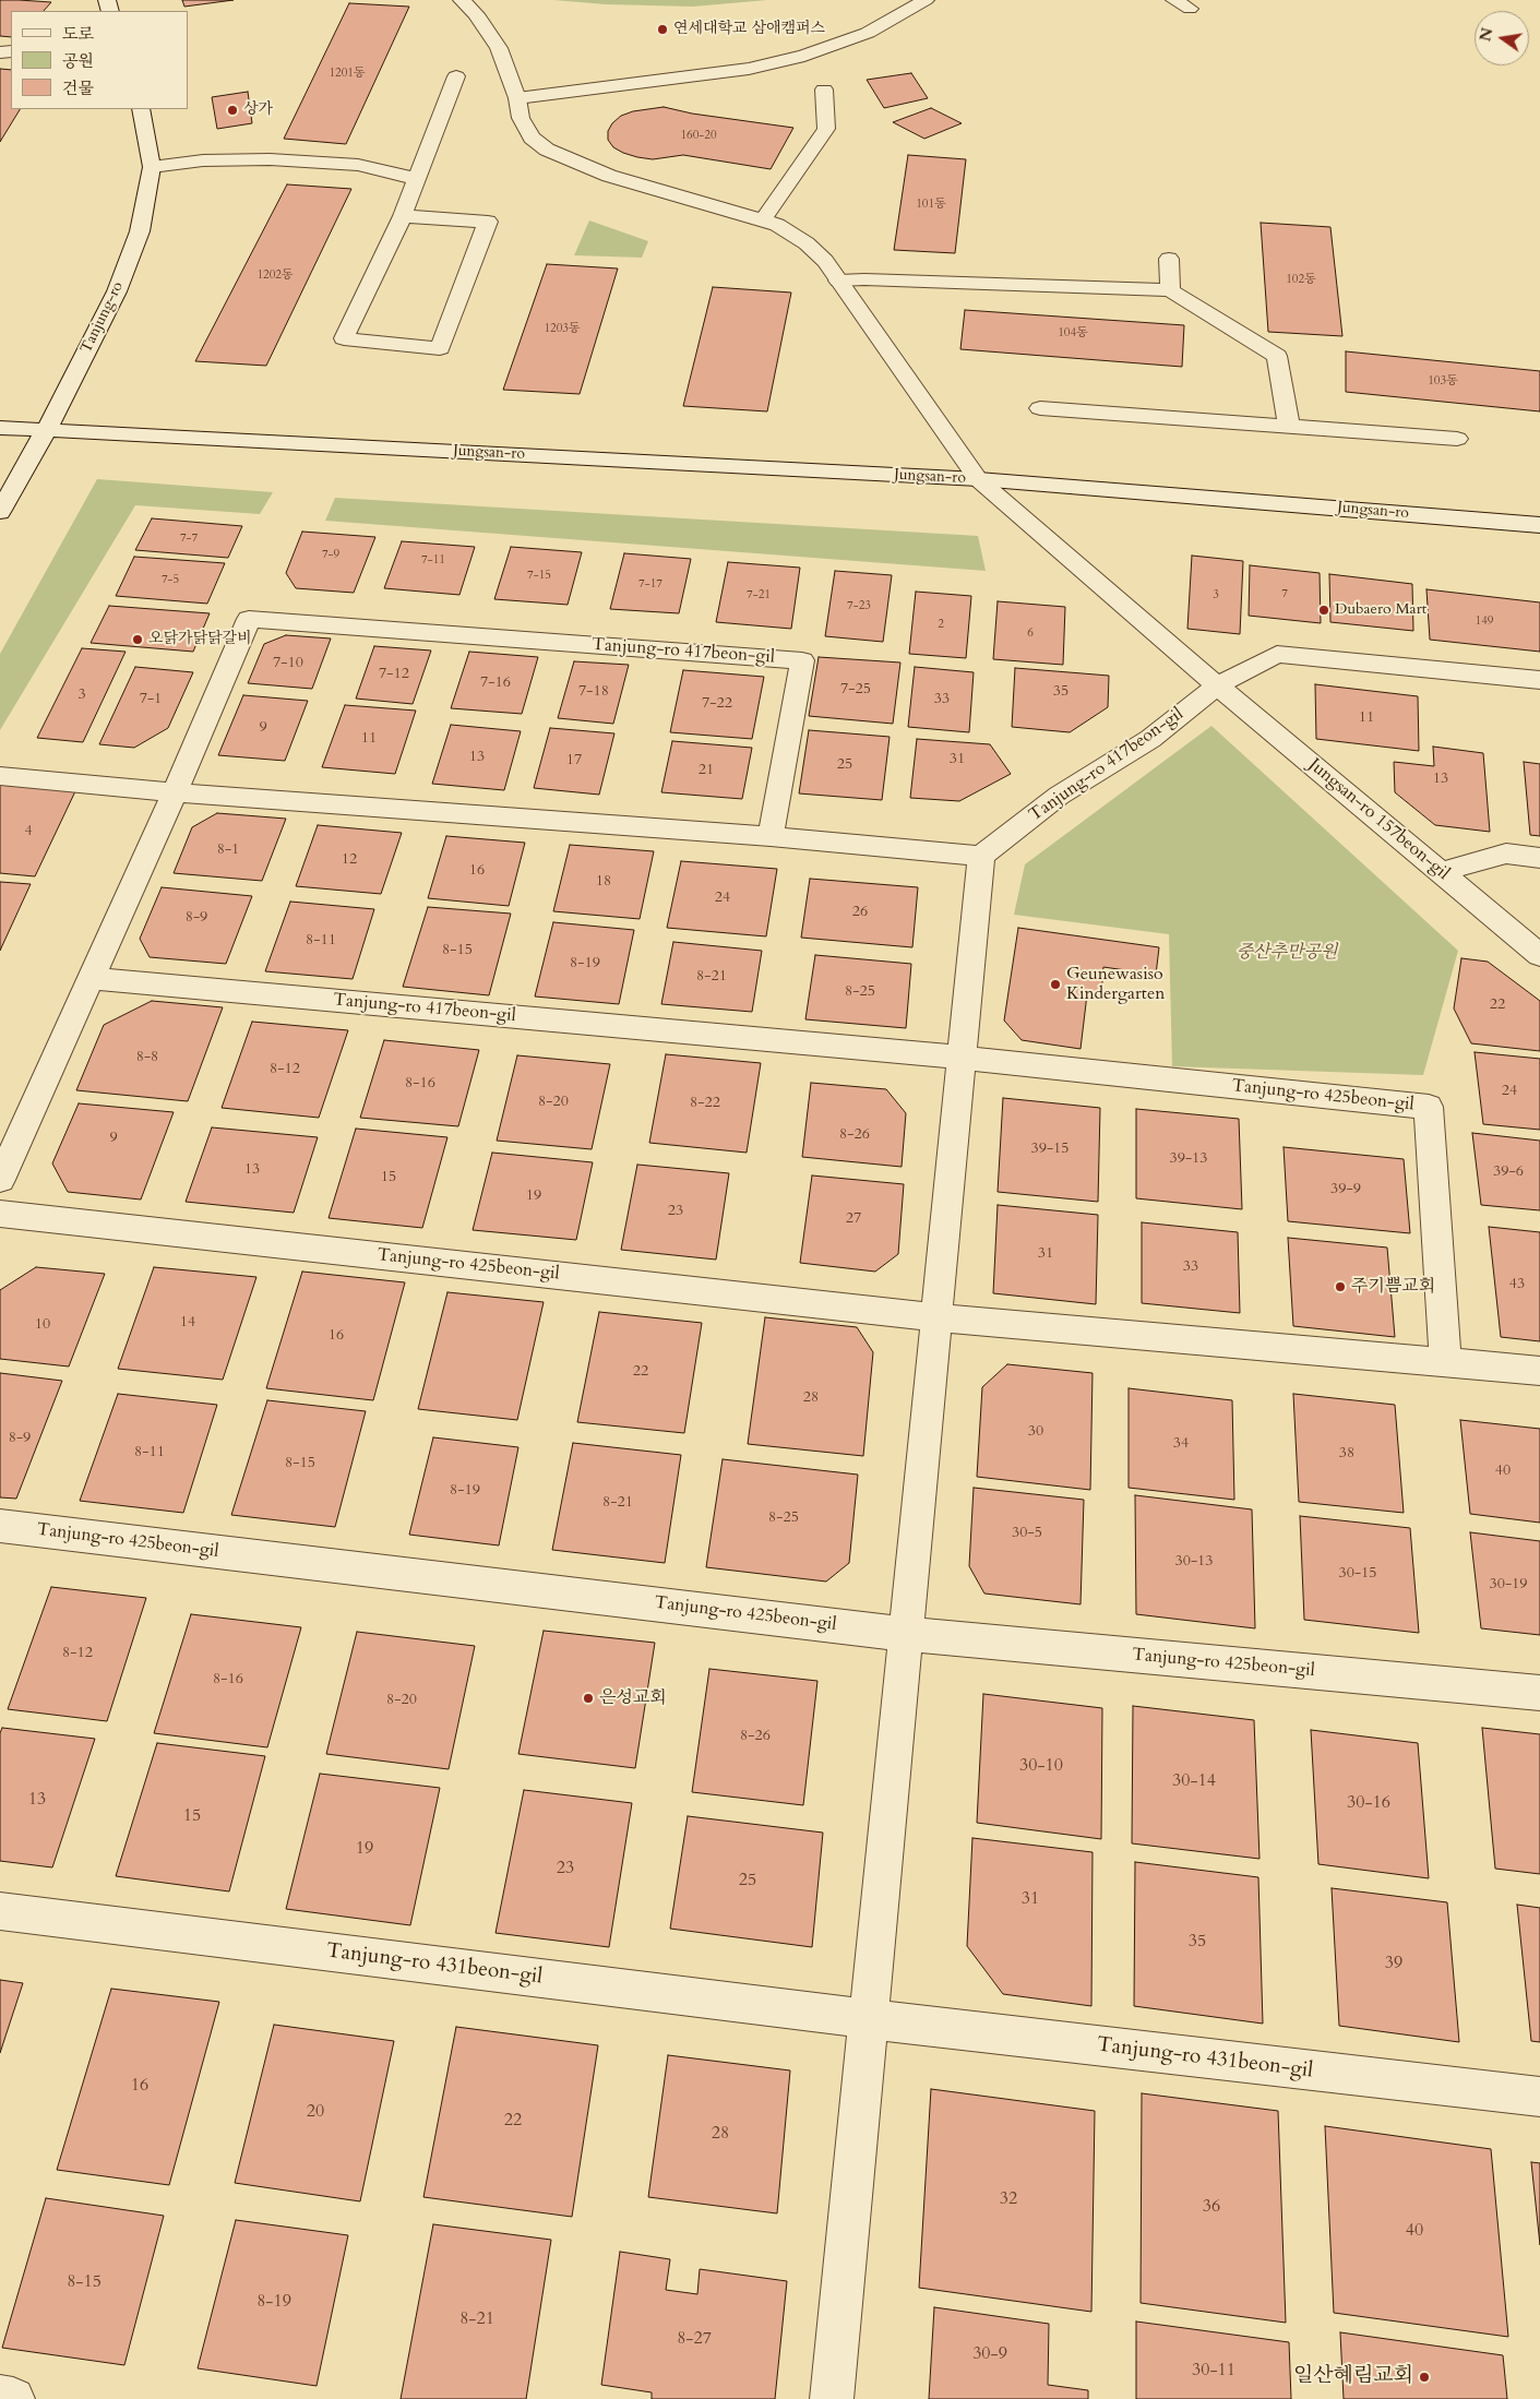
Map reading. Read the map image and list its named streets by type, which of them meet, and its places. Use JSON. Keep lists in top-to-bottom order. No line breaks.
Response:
{"streets":{"street":["Tanjung-ro","Jungsan-ro","Tanjung-ro 417beon-gil","Jungsan-ro 157beon-gil","Tanjung-ro 425beon-gil","Tanjung-ro 431beon-gil"]},"crossings":[["Tanjung-ro","Jungsan-ro"],["Jungsan-ro","Jungsan-ro 157beon-gil"],["Tanjung-ro 417beon-gil","Jungsan-ro 157beon-gil"],["Tanjung-ro 417beon-gil","Tanjung-ro 425beon-gil"]],"parks":["중산추만공원"],"places":["연세대학교 삼애캠퍼스","상가","Dubaero Mart","오닭가닭닭갈비","Geunewasiso Kindergarten","주기쁨교회","은성교회","일산혜림교회"],"house_numbers":["1201동","160-20","101동","1202동","102동","1203동","104동","103동","7-7","7-9","7-11","7-15","7-5","7-17","7","7-21","3","7-23","149","2","6","7-10","7-12","7-16","7-25","7-18","35","3","7-1","33","7-22","11","9","11","13","31","17","25","21","13","4","8-1","12","16","18","24","26","8-9","8-11","8-15","8-19","8-21","8-25","22","8-8","8-12","8-16","24","8-20","8-22","8-26","9","39-15","39-13","13","39-6","15","39-9","19","23","27","31","33","43","14","10","16","22","28","30","8-9","34","8-11","38","8-15","40","8-19","8-21","8-25","30-5","30-13","30-15","30-19","8-12","8-16","8-20","8-26","30-10","30-14","13","30-16","15","19","23","25","31","35","39","16","20","22","28","32","36","40","8-15","8-19","8-21","8-27","30-9","30-11"],"legend":["도로","공원","건물"],"north":"left"}
